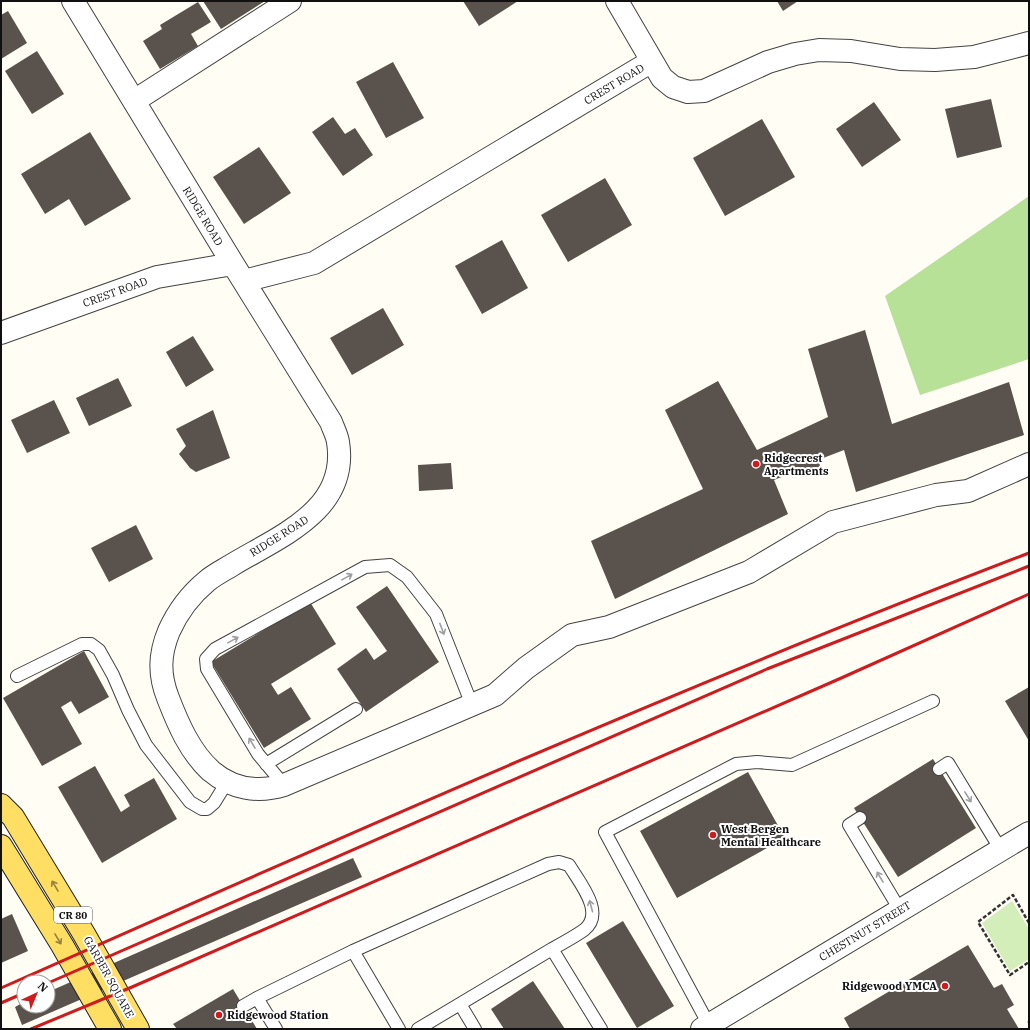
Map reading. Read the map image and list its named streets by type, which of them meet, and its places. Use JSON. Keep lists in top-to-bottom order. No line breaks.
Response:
{"streets":{"main road":["CR 80","GARBER SQUARE"],"street":["CREST ROAD","RIDGE ROAD","CHESTNUT STREET"]},"crossings":[["CREST ROAD","RIDGE ROAD"]],"places":["Ridgecrest Apartments","West Bergen Mental Healthcare","Ridgewood YMCA","Ridgewood Station"],"north":"top right"}
